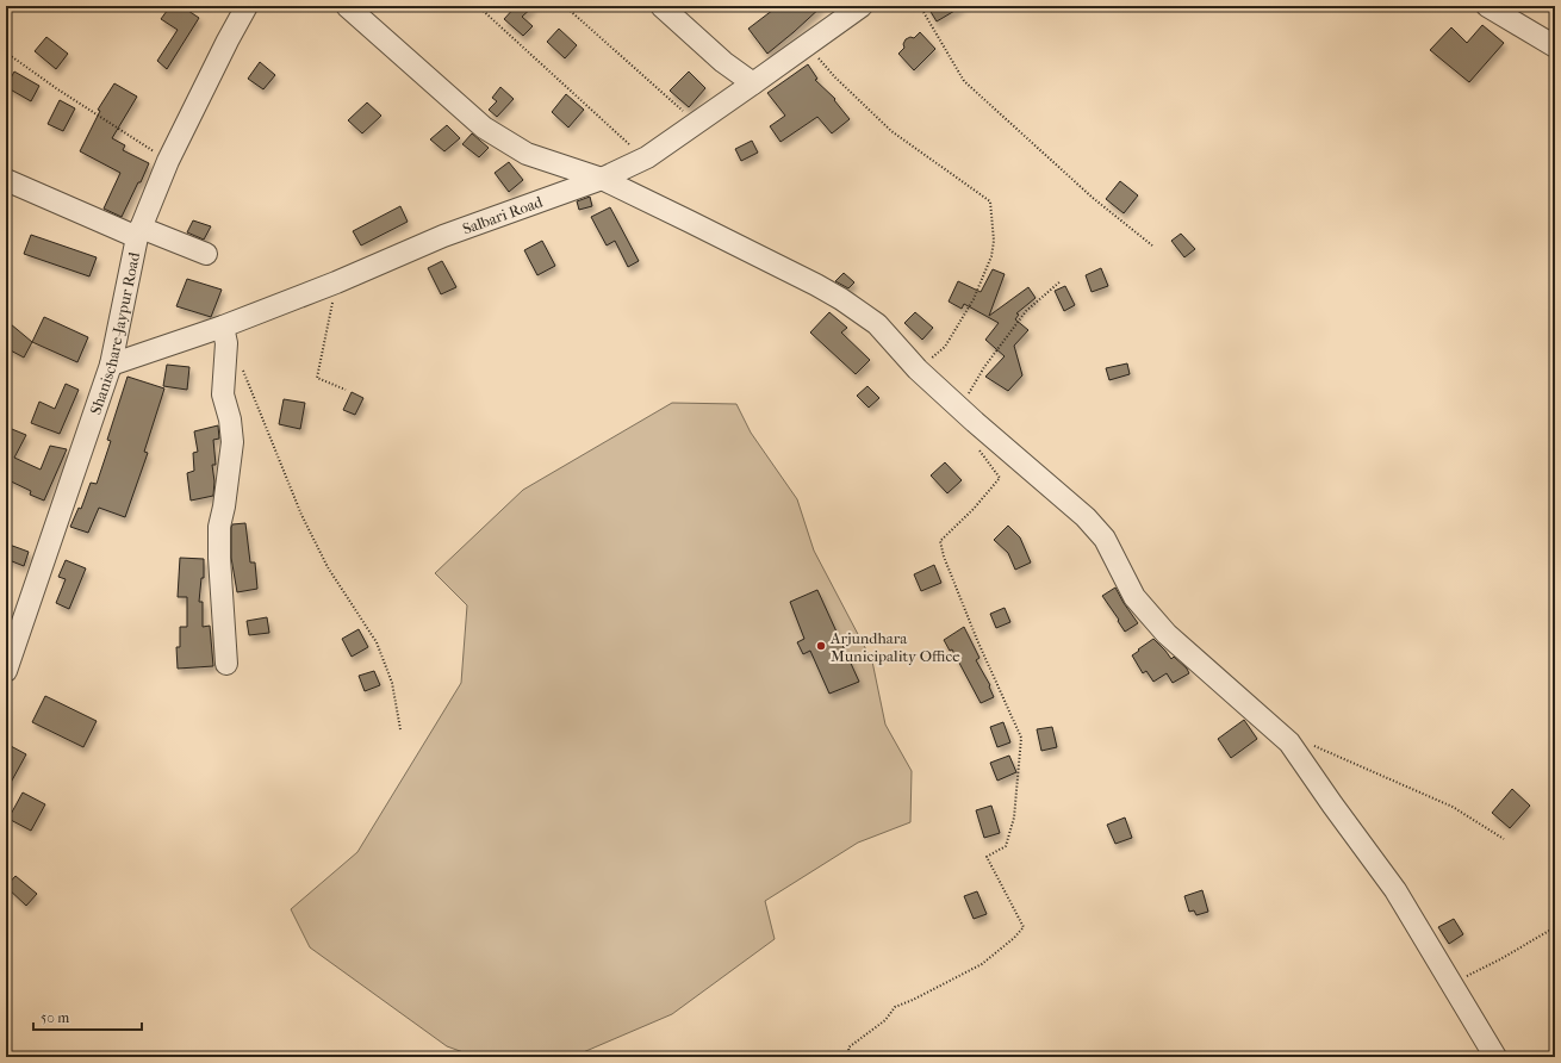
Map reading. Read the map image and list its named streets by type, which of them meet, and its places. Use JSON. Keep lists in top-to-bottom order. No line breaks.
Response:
{"streets":{"street":["Salbari Road","Shanischare-Jaypur Road"]},"crossings":[["Salbari Road","Shanischare-Jaypur Road"]],"places":["Arjundhara Municipality Office"],"scale_bar":"50 m"}
